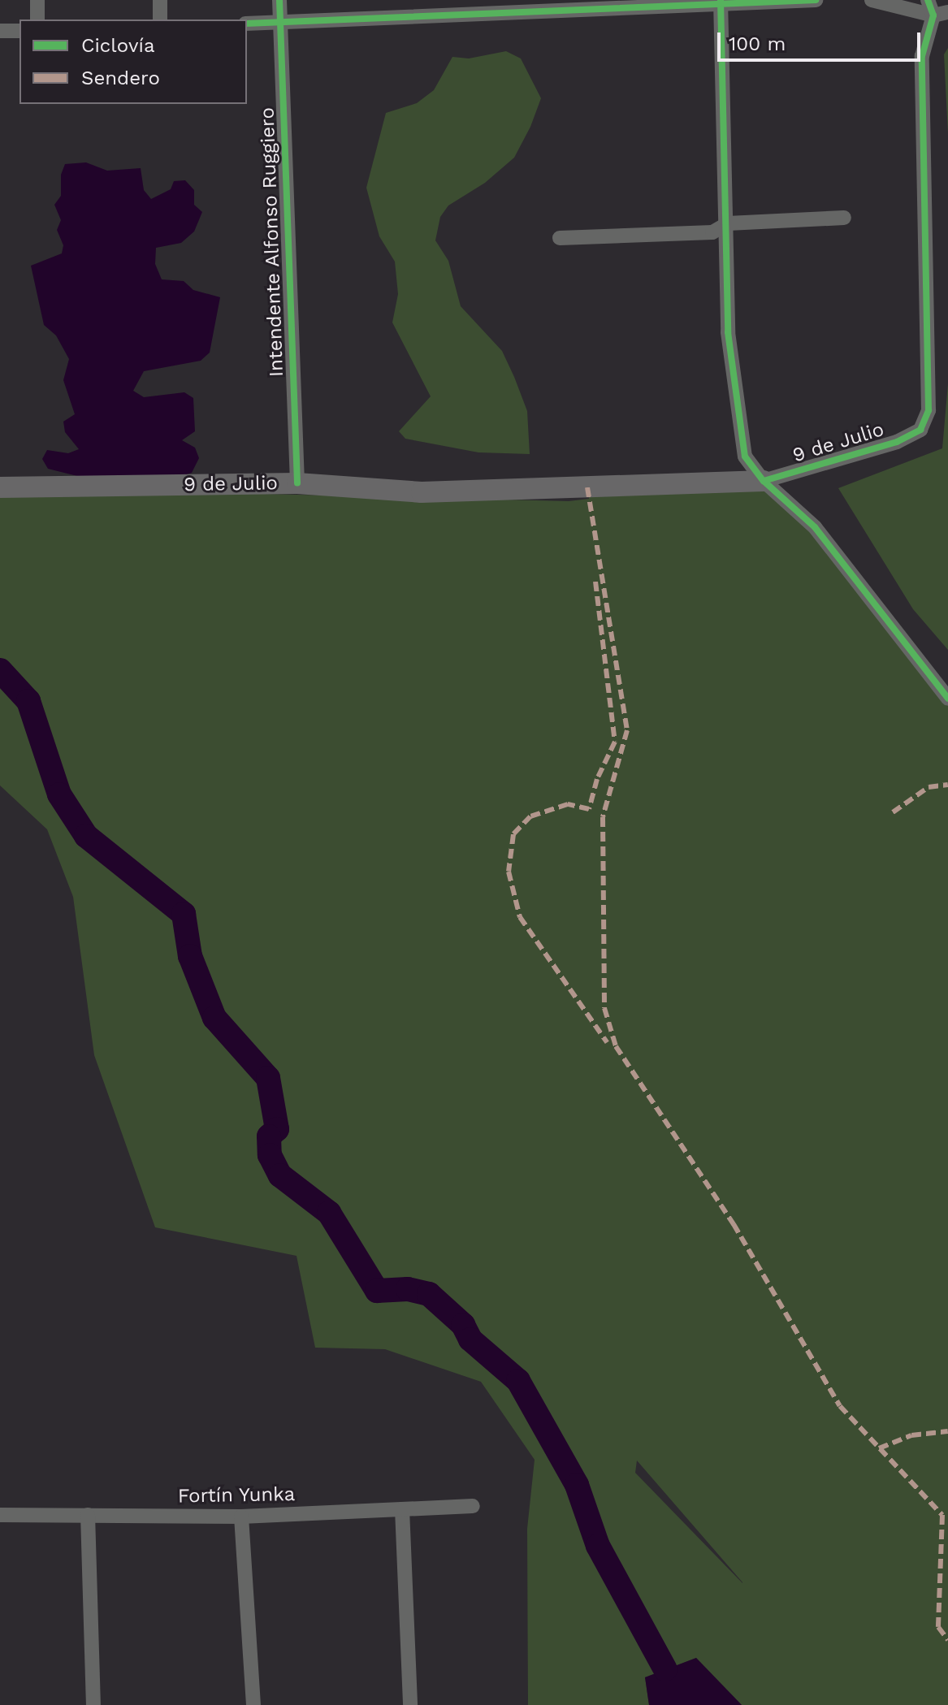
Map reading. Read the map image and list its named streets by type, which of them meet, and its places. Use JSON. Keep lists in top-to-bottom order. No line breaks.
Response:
{"streets":{"main road":["9 de Julio"],"street":["Intendente Alfonso Ruggiero","Fortín Yunka"]},"crossings":[["Intendente Alfonso Ruggiero","9 de Julio"]],"legend":["Ciclovía","Sendero"],"scale_bar":"100 m"}
